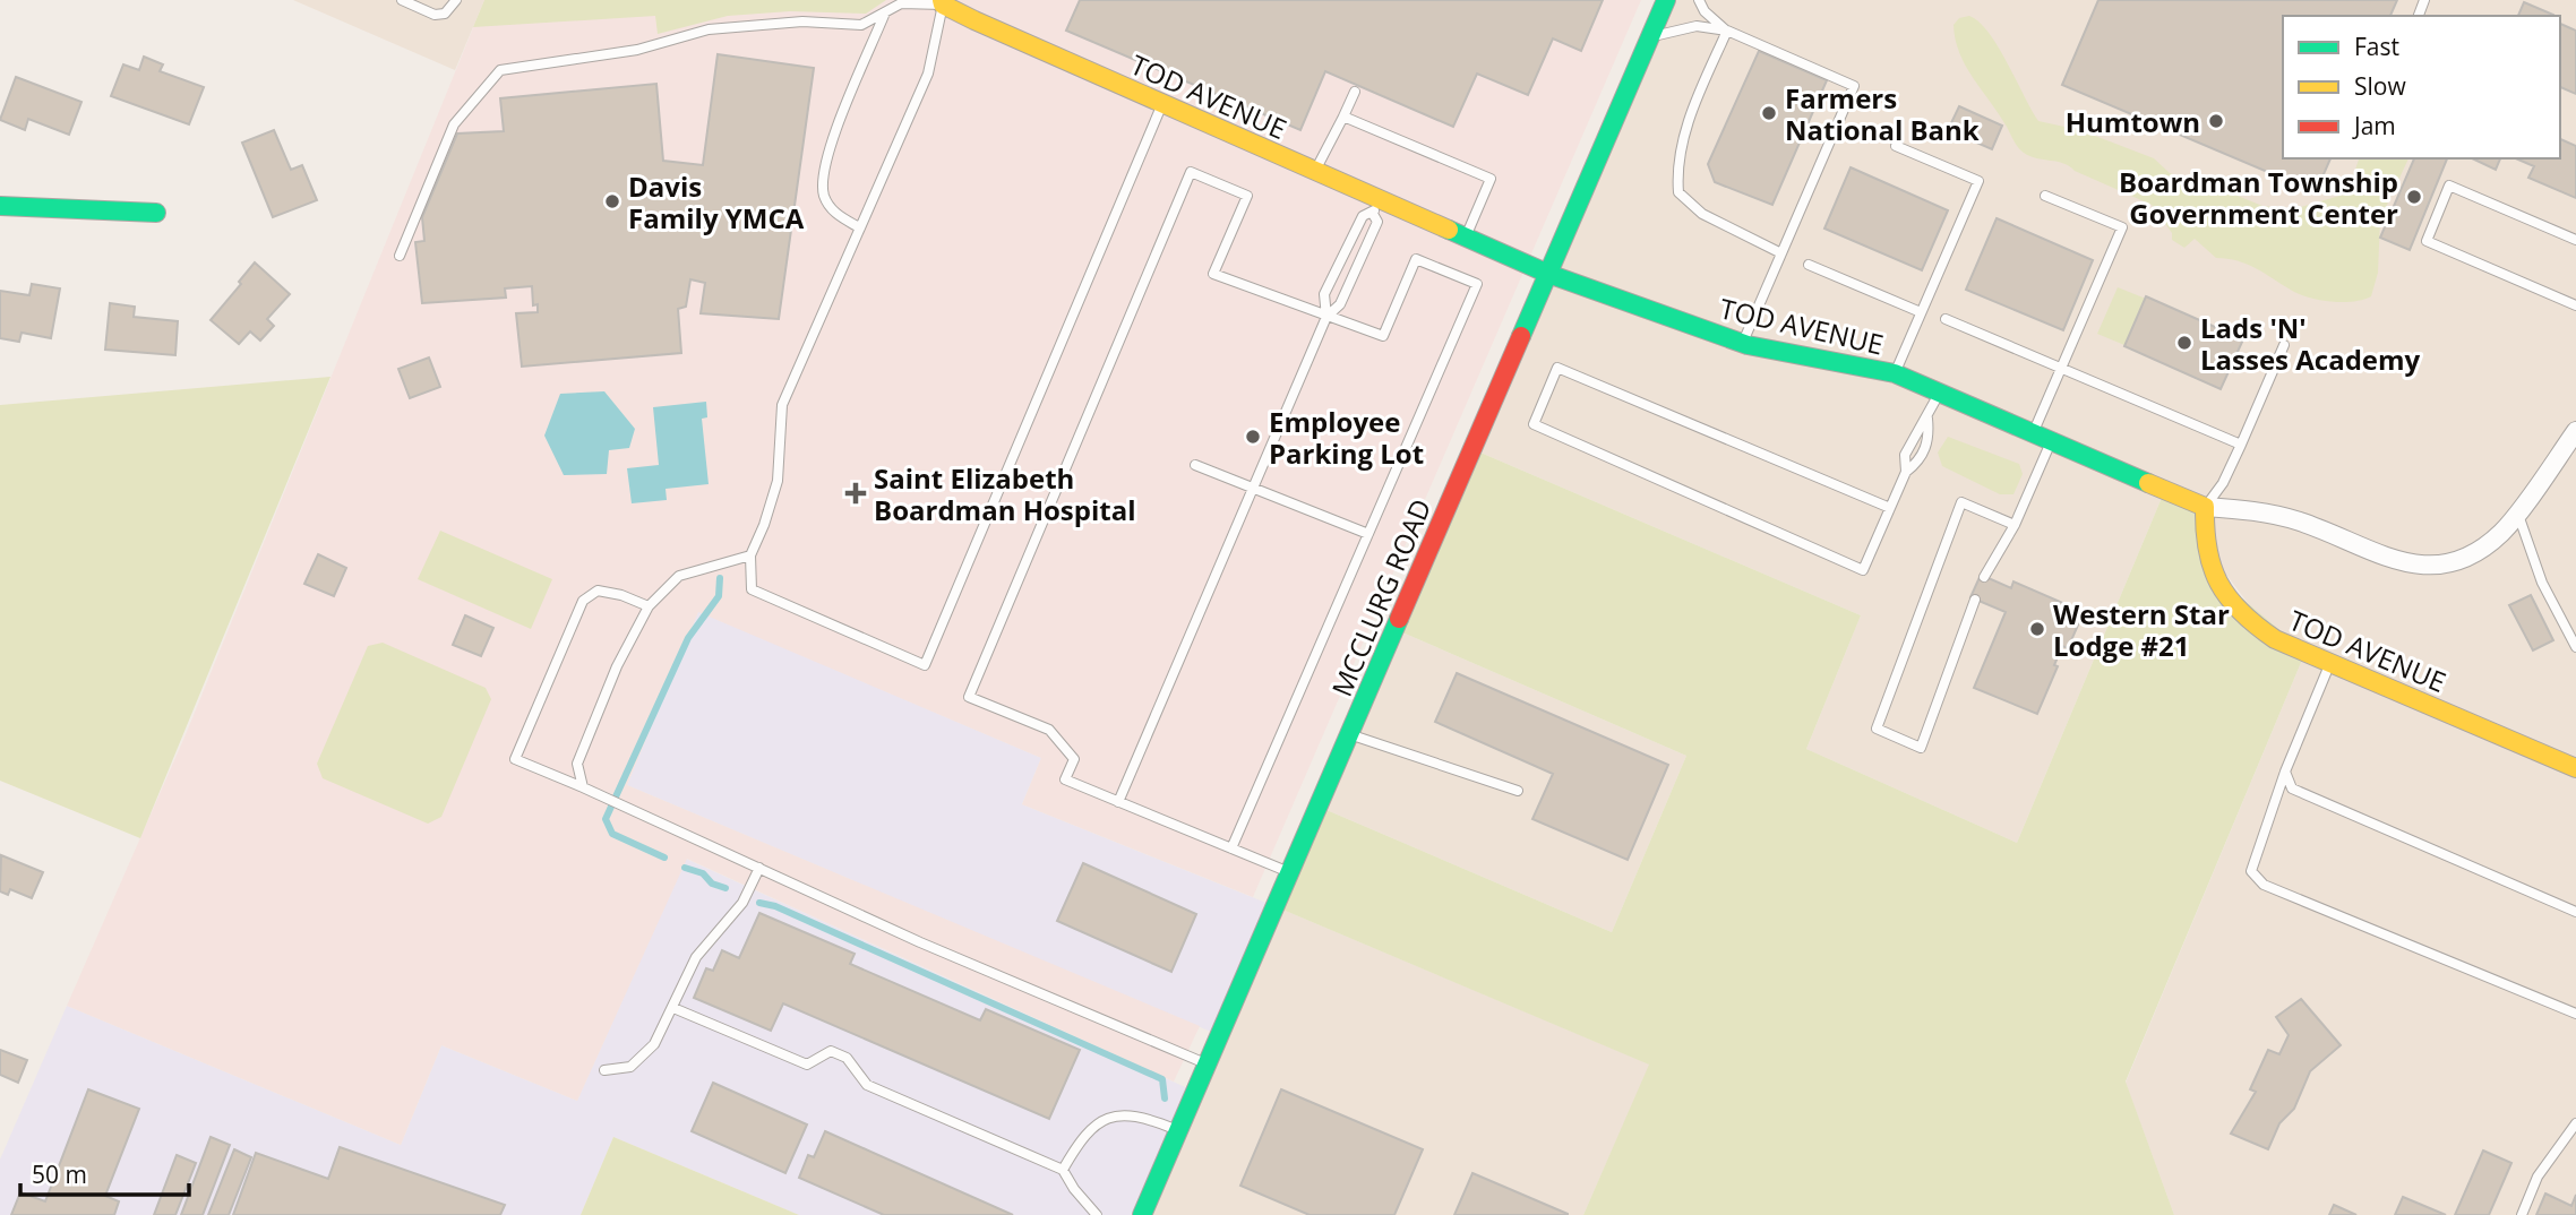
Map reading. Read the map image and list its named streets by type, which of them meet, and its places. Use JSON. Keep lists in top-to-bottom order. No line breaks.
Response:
{"streets":{"street":["TOD AVENUE","MCCLURG ROAD"]},"crossings":[["TOD AVENUE","MCCLURG ROAD"]],"places":{"other":["Farmers National Bank","Humtown","Boardman Township Government Center","Davis Family YMCA","Lads 'N' Lasses Academy","Employee Parking Lot","Western Star Lodge #21"],"health":["Saint Elizabeth Boardman Hospital"]},"legend":["Fast","Slow","Jam"],"scale_bar":"50 m"}
